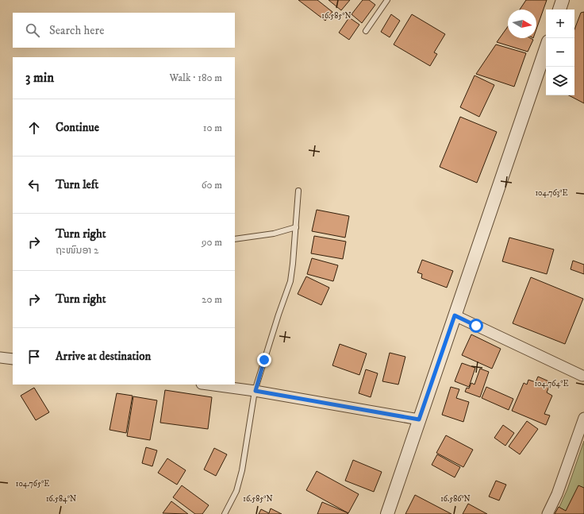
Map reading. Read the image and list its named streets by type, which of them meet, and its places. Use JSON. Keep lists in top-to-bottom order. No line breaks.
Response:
{"north":"right","page":{"map_buttons":["+","−"],"search":"Search here","heading":["3 min","Walk · 180 m"],"list":[["Continue","10 m"],["Turn left","60 m"],["Turn right","ຖະໜົນອາ 2","90 m"],["Turn right","20 m"],"Arrive at destination"]},"coordinates":["16.585°N","104.763°E","104.764°E","104.765°E","16.584°N","16.586°N"]}
